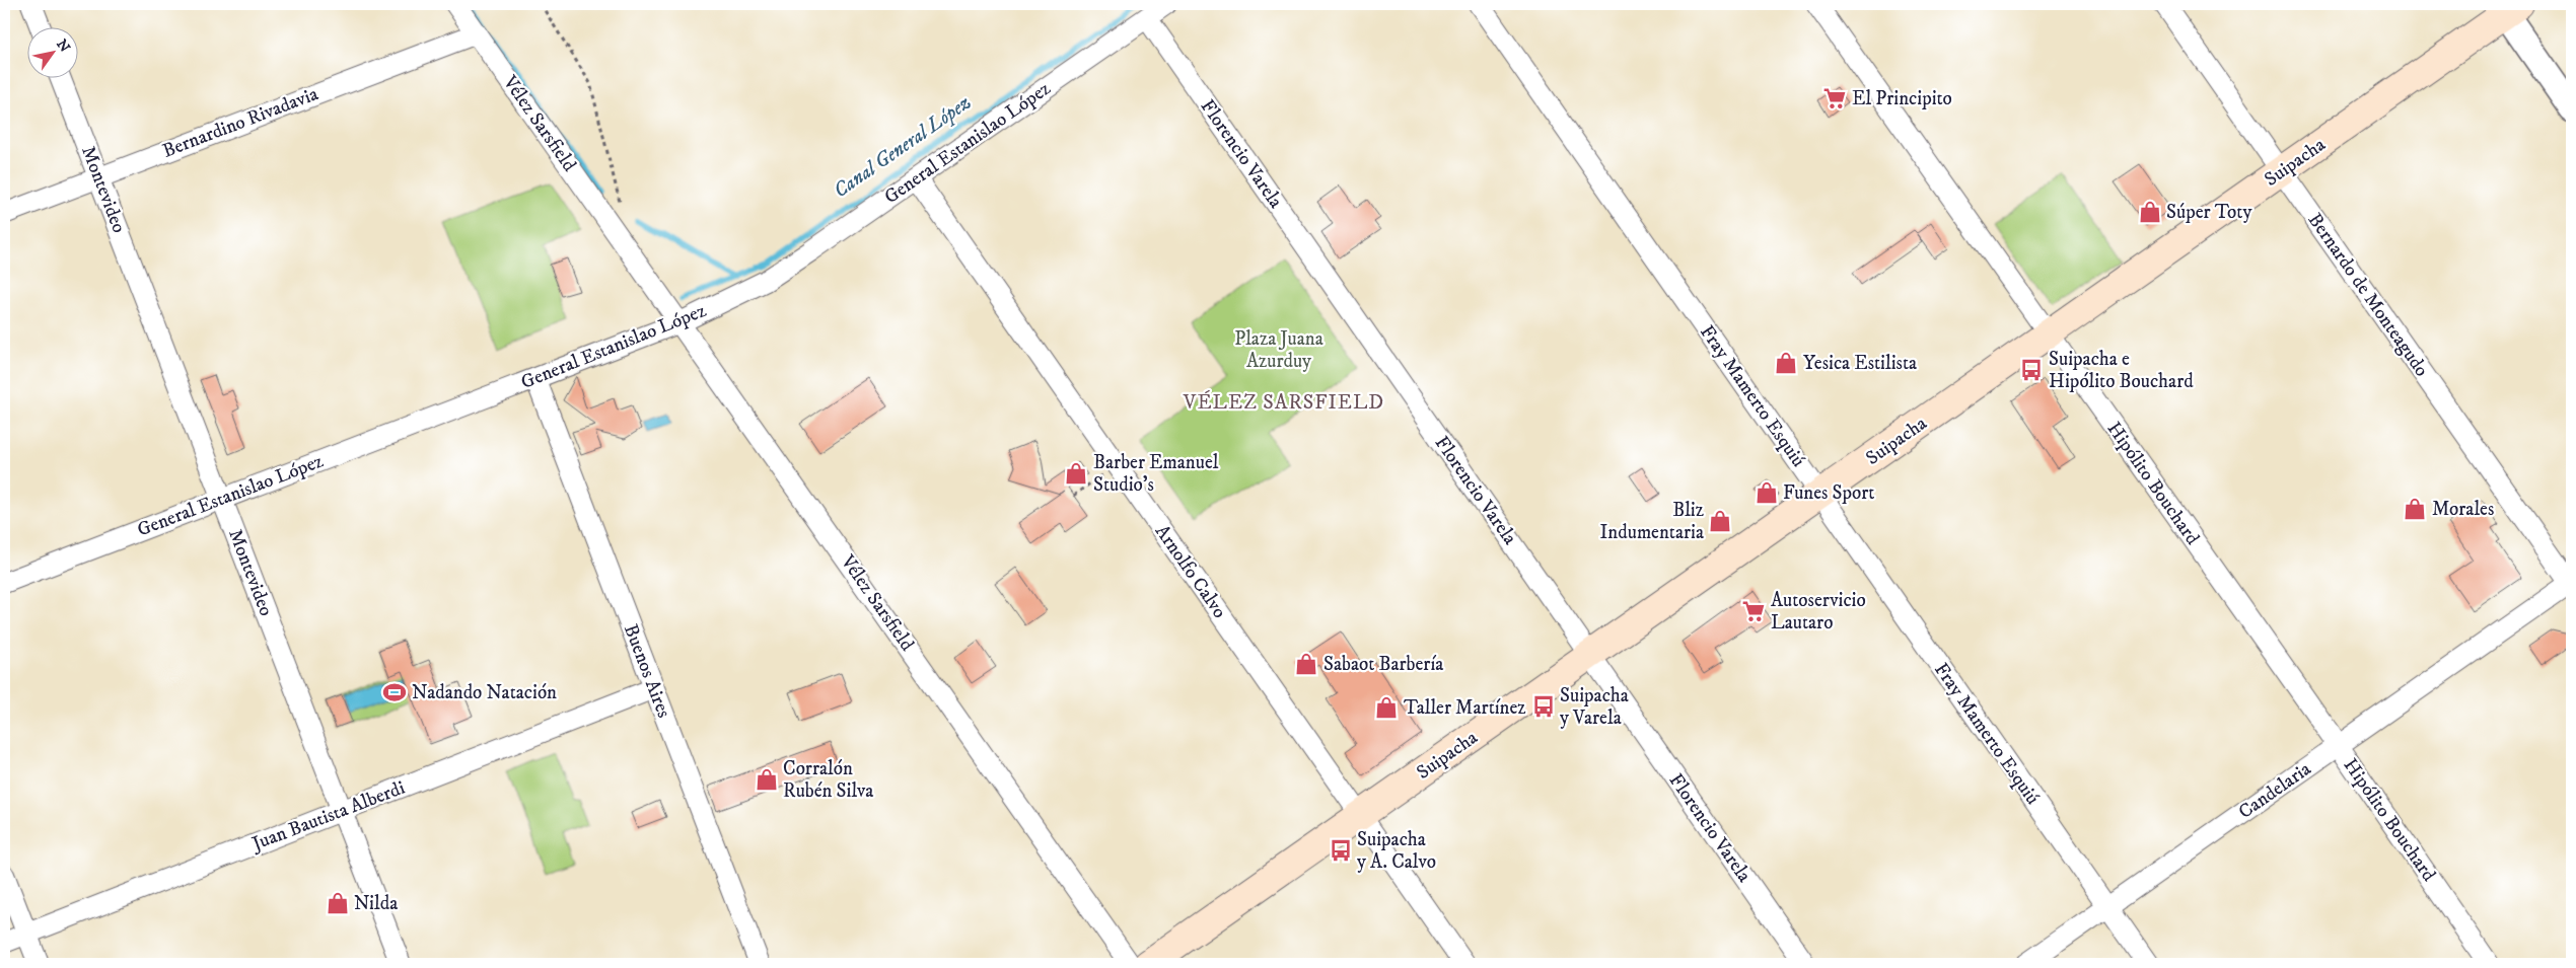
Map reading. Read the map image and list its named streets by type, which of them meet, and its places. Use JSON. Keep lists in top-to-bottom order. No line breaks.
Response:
{"streets":{"main road":["Suipacha"],"street":["Bernardino Rivadavia","Vélez Sarsfield","General Estanislao López","Florencio Varela","Montevideo","Bernardo de Monteagudo","Fray Mamerto Esquiú","Hipólito Bouchard","Arnolfo Calvo","Buenos Aires","Candelaria","Juan Bautista Alberdi"]},"crossings":[["Bernardino Rivadavia","Vélez Sarsfield"],["Bernardino Rivadavia","Montevideo"],["Vélez Sarsfield","General Estanislao López"],["General Estanislao López","Florencio Varela"],["General Estanislao López","Montevideo"],["General Estanislao López","Arnolfo Calvo"],["General Estanislao López","Buenos Aires"],["Florencio Varela","Suipacha"],["Suipacha","Bernardo de Monteagudo"],["Suipacha","Fray Mamerto Esquiú"],["Suipacha","Hipólito Bouchard"],["Suipacha","Arnolfo Calvo"],["Montevideo","Juan Bautista Alberdi"],["Bernardo de Monteagudo","Candelaria"],["Fray Mamerto Esquiú","Candelaria"],["Hipólito Bouchard","Candelaria"],["Buenos Aires","Juan Bautista Alberdi"]],"districts":["VÉLEZ SARSFIELD"],"water":["Canal General López"],"parks":["Plaza Juana Azurduy"],"places":{"supermarket":["El Principito","Autoservicio Lautaro"],"shop":["Súper Toty","Yesica Estilista","Barber Emanuel Studio's","Funes Sport","Morales","Bliz Indumentaria","Sabaot Barbería","Taller Martínez","Corralón Rubén Silva","Nilda"],"bus stop":["Suipacha e Hipólito Bouchard","Suipacha y Varela","Suipacha y A. Calvo"],"sports":["Nadando Natación"]},"north":"top right"}
